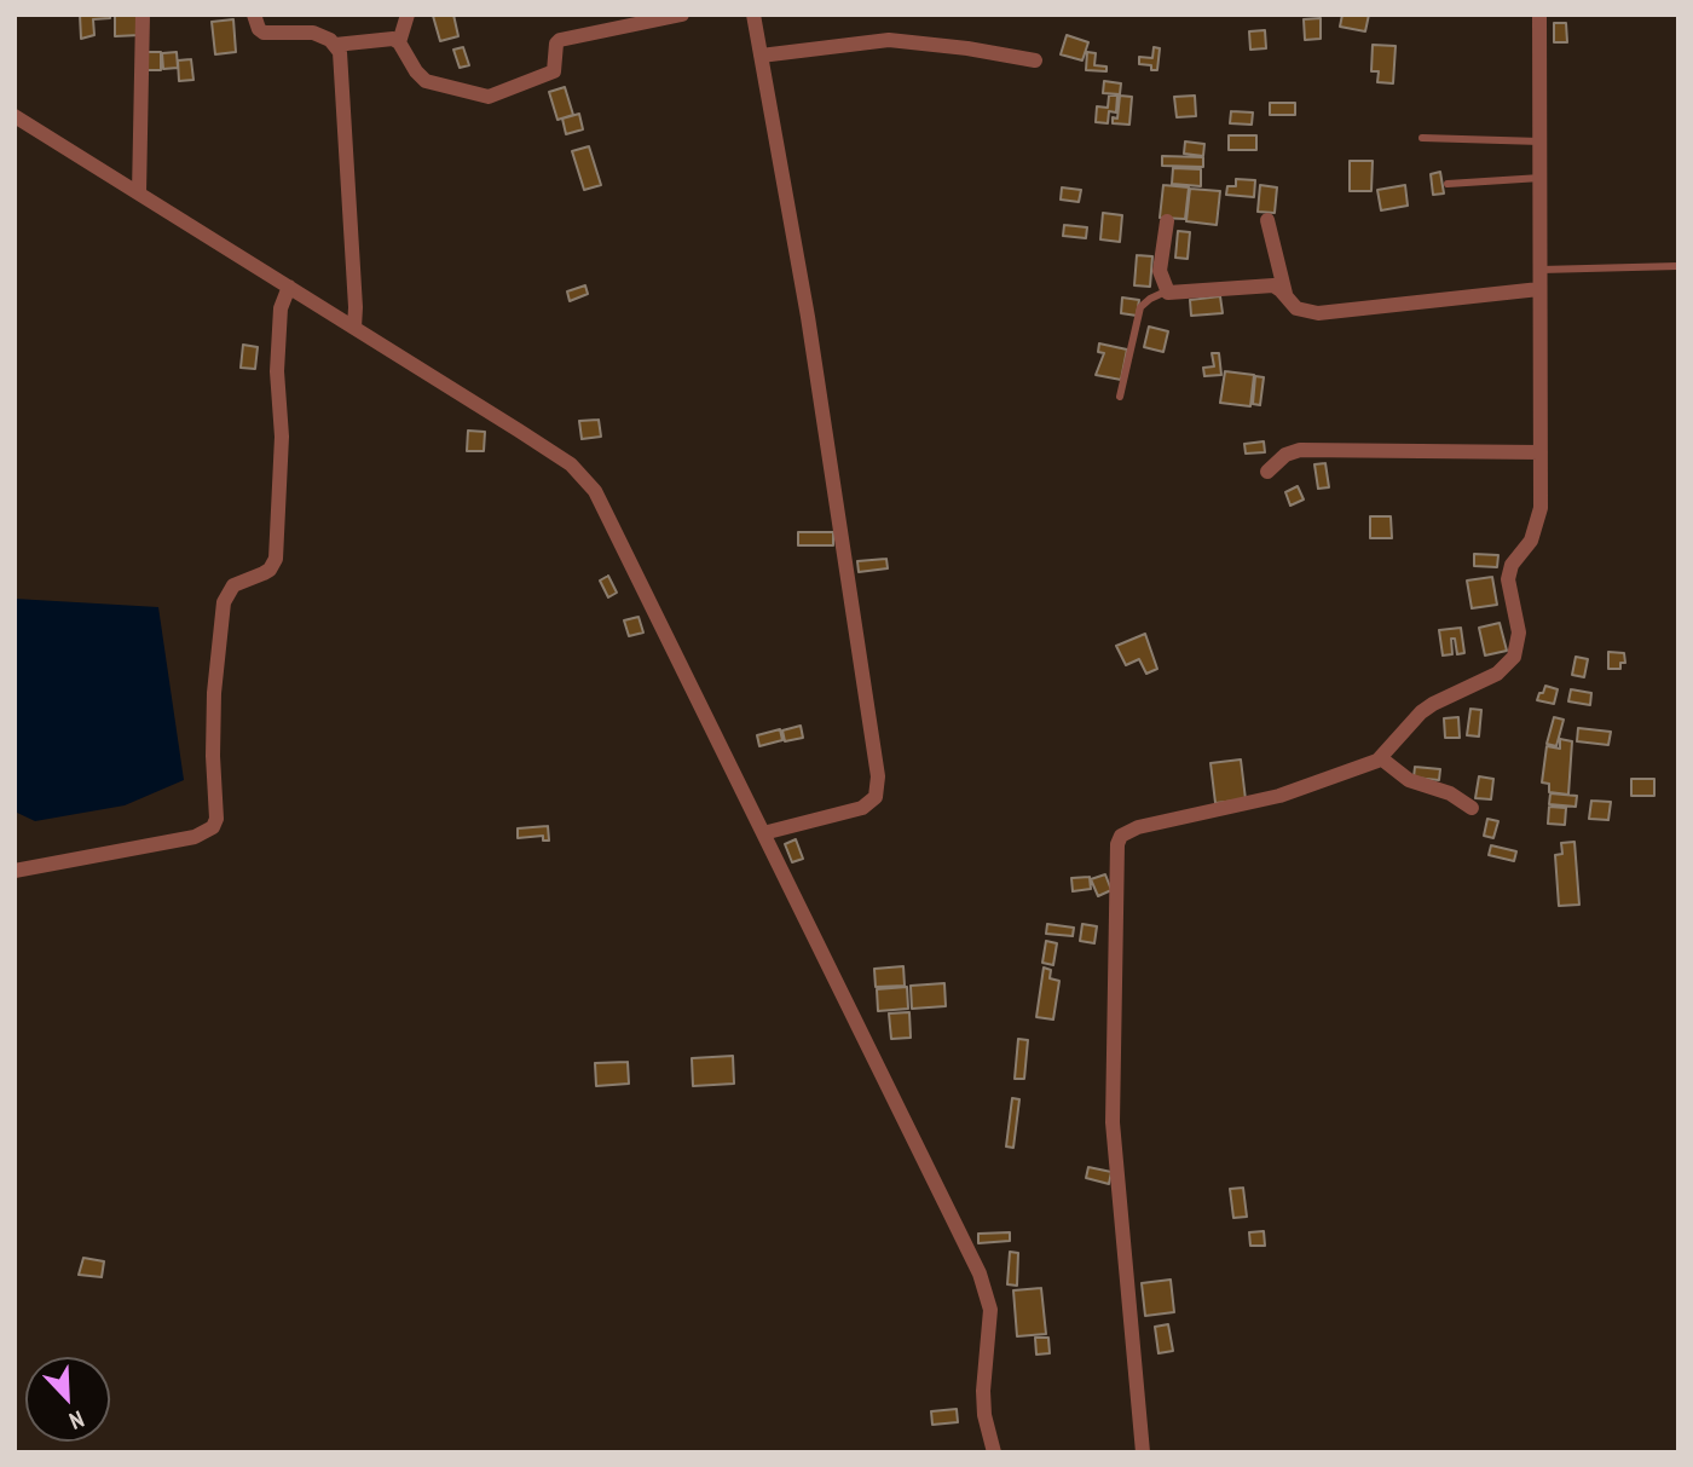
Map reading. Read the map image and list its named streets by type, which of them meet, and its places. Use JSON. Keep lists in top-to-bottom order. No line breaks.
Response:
{"north":"bottom right"}
